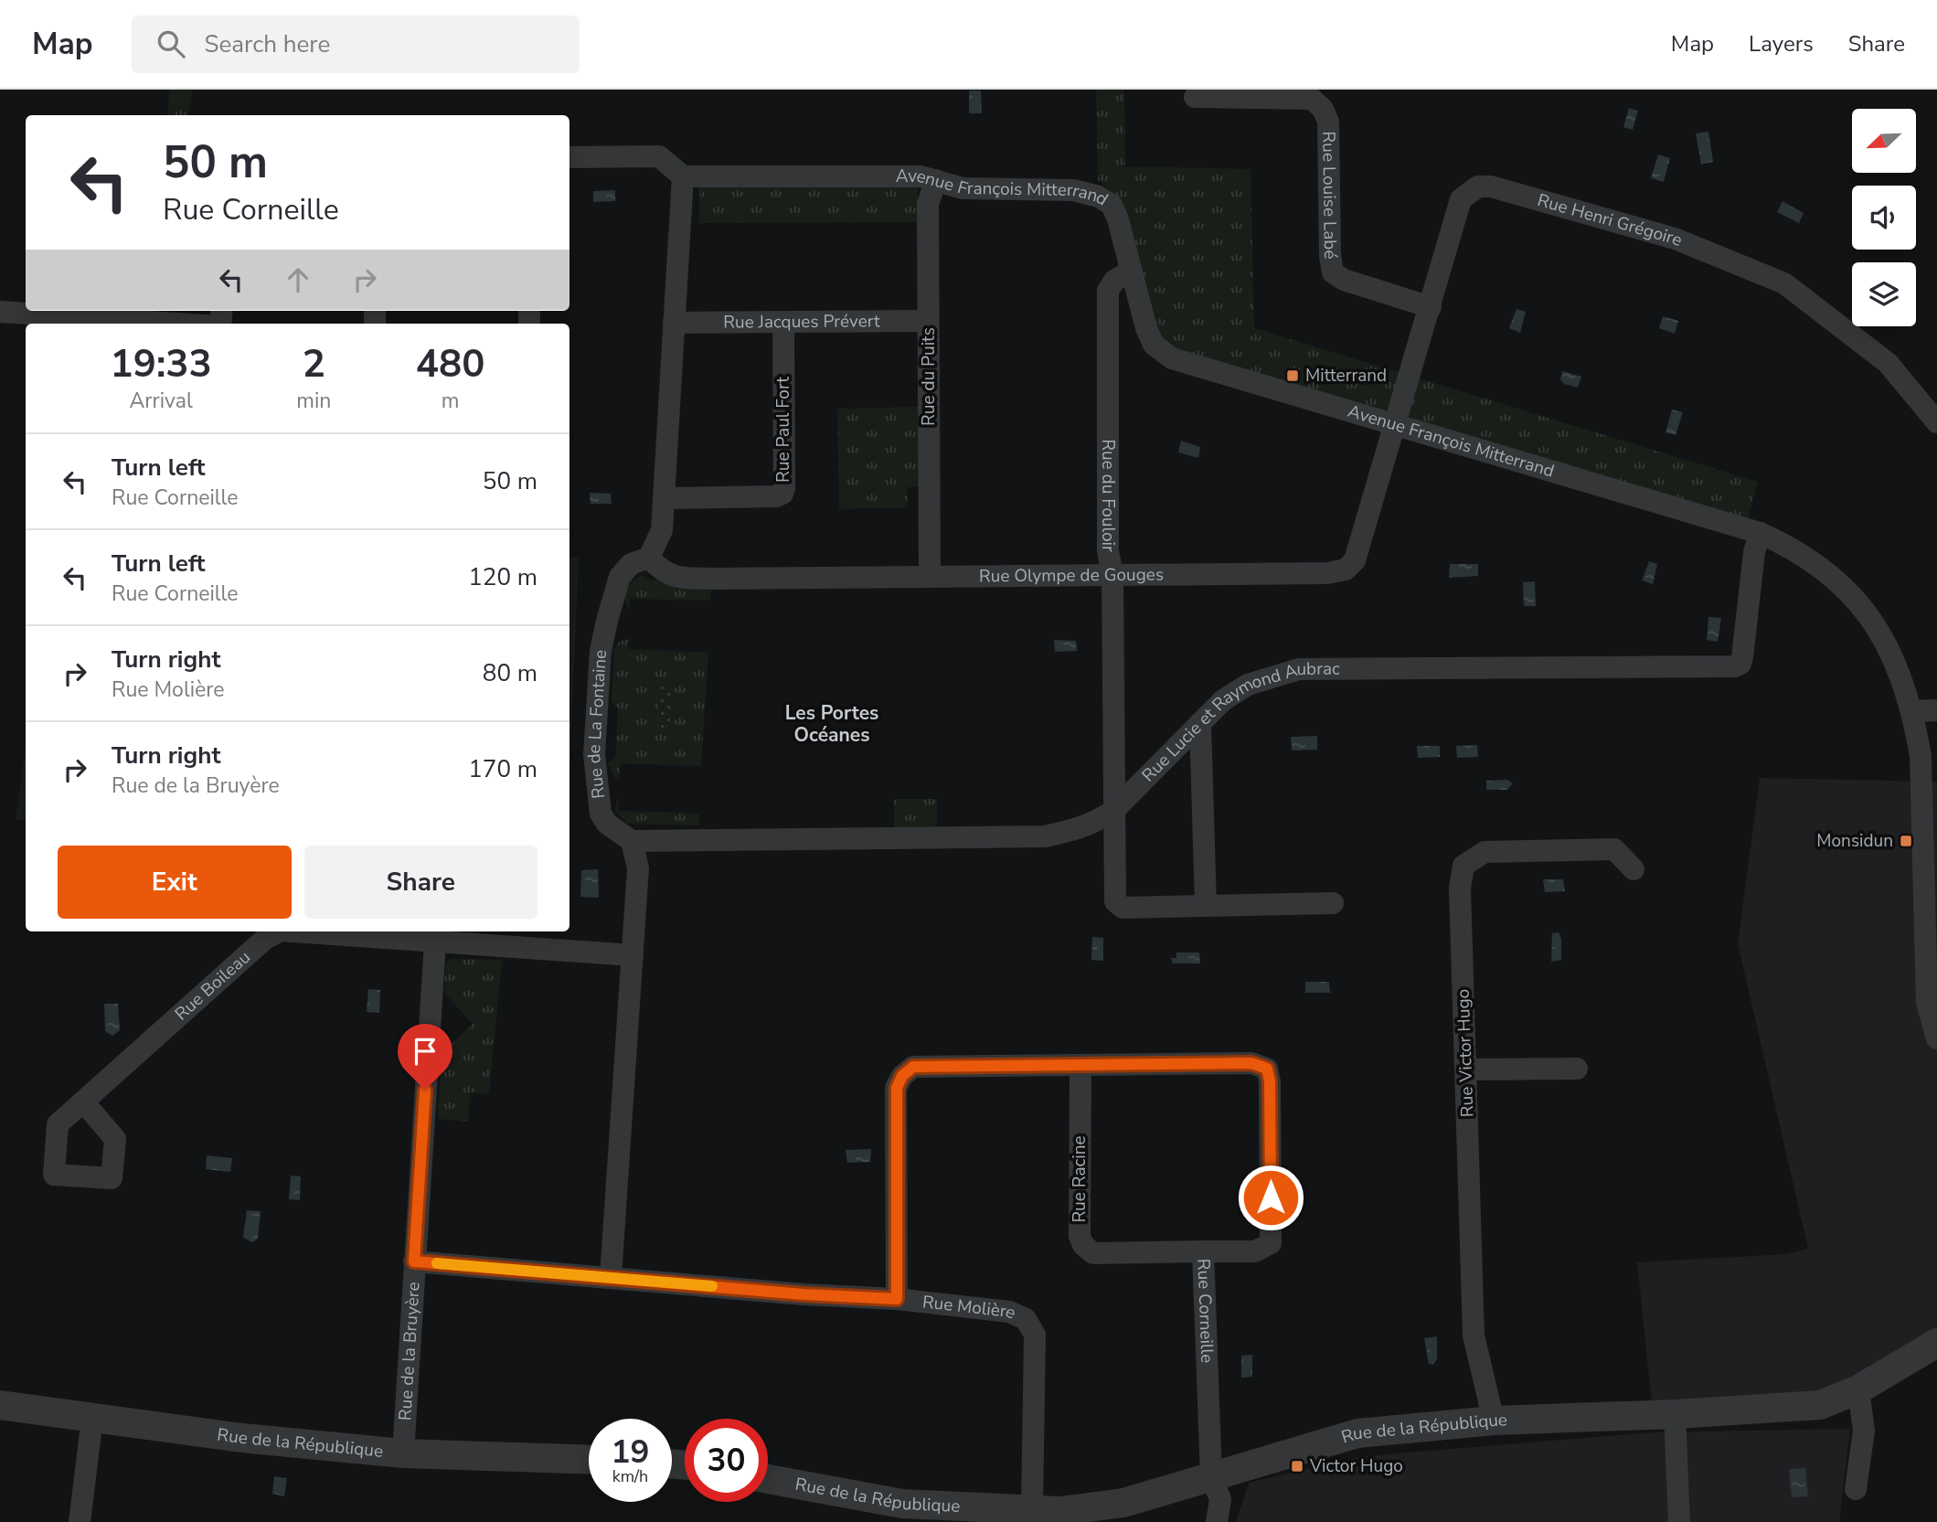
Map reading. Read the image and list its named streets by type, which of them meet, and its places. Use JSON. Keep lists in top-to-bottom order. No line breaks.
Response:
{"streets":{"street":["Avenue François Mitterrand","Rue Louise Labé","Rue Henri Grégoire","Rue Jacques Prévert","Rue du Puits","Rue Paul Fort","Rue du Fouloir","Rue Olympe de Gouges","Rue de La Fontaine","Rue Lucie et Raymond Aubrac","Rue Boileau","Rue Victor Hugo","Rue Racine","Rue Molière","Rue Corneille","Rue de la Bruyère","Rue de la République"]},"crossings":[["Avenue François Mitterrand","Rue Henri Grégoire"],["Avenue François Mitterrand","Rue du Puits"],["Avenue François Mitterrand","Rue du Fouloir"],["Avenue François Mitterrand","Rue Olympe de Gouges"],["Avenue François Mitterrand","Rue Lucie et Raymond Aubrac"],["Rue Louise Labé","Rue Henri Grégoire"],["Rue Henri Grégoire","Rue Olympe de Gouges"],["Rue Jacques Prévert","Rue du Puits"],["Rue Jacques Prévert","Rue Paul Fort"],["Rue du Puits","Rue Olympe de Gouges"],["Rue du Fouloir","Rue Olympe de Gouges"],["Rue du Fouloir","Rue Lucie et Raymond Aubrac"],["Rue Olympe de Gouges","Rue de La Fontaine"],["Rue de La Fontaine","Rue Lucie et Raymond Aubrac"],["Rue Boileau","Rue de la Bruyère"],["Rue Victor Hugo","Rue de la République"],["Rue Racine","Rue Corneille"],["Rue Molière","Rue Corneille"],["Rue Molière","Rue de la Bruyère"],["Rue Molière","Rue de la République"],["Rue Corneille","Rue de la République"],["Rue de la Bruyère","Rue de la République"]],"districts":["Les Portes Océanes"],"places":{"transit":["Mitterrand","Monsidun","Victor Hugo"]},"north":"bottom left","page":{"header":"Map","search":"Search here","nav":["Map","Layers","Share"],"turn":["50 m","Rue Corneille"],"eta":["19:33","Arrival","2","min","480","m"],"list":[{"name":"Turn left","note":"Rue Corneille","value":"50 m"},{"name":"Turn left","note":"Rue Corneille","value":"120 m"},{"name":"Turn right","note":"Rue Molière","value":"80 m"},{"name":"Turn right","note":"Rue de la Bruyère","value":"170 m"}],"buttons":["Exit","Share"],"speed":"19 km/h","limit":"30"}}
